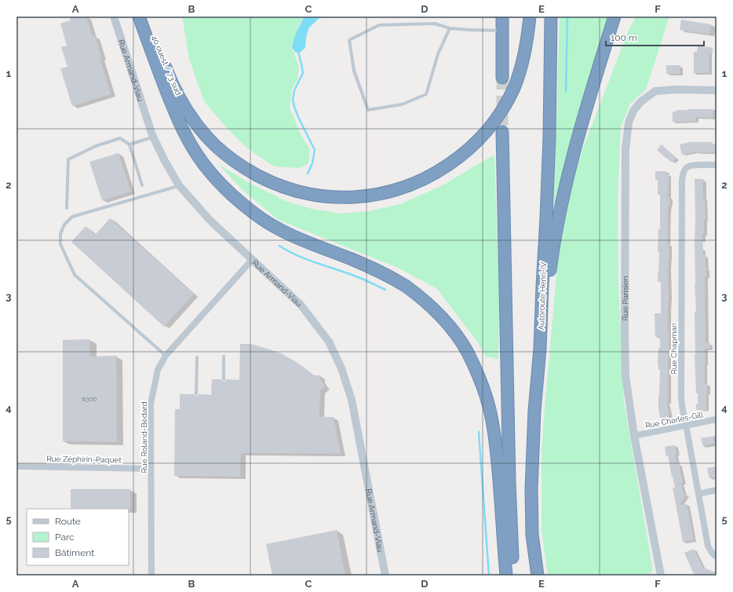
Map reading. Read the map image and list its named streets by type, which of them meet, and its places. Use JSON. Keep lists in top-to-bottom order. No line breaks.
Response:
{"streets":{"highway":["40 ouest / 73 sud","Autoroute Henri-IV"],"street":["Rue Armand-Viau","Rue Parisien","Rue Chapman","Rue Charles-Gill","Rue Roland-Bédard","Rue Zéphirin-Paquet"]},"crossings":[["Rue Armand-Viau","Rue Roland-Bédard"],["Rue Parisien","Rue Charles-Gill"],["Rue Chapman","Rue Charles-Gill"],["Rue Roland-Bédard","Rue Zéphirin-Paquet"]],"house_numbers":["6300"],"legend":["Route","Parc","Bâtiment"],"scale_bar":"100 m","grid":{"columns":["A","B","C","D","E","F"],"rows":["1","2","3","4","5"]}}
